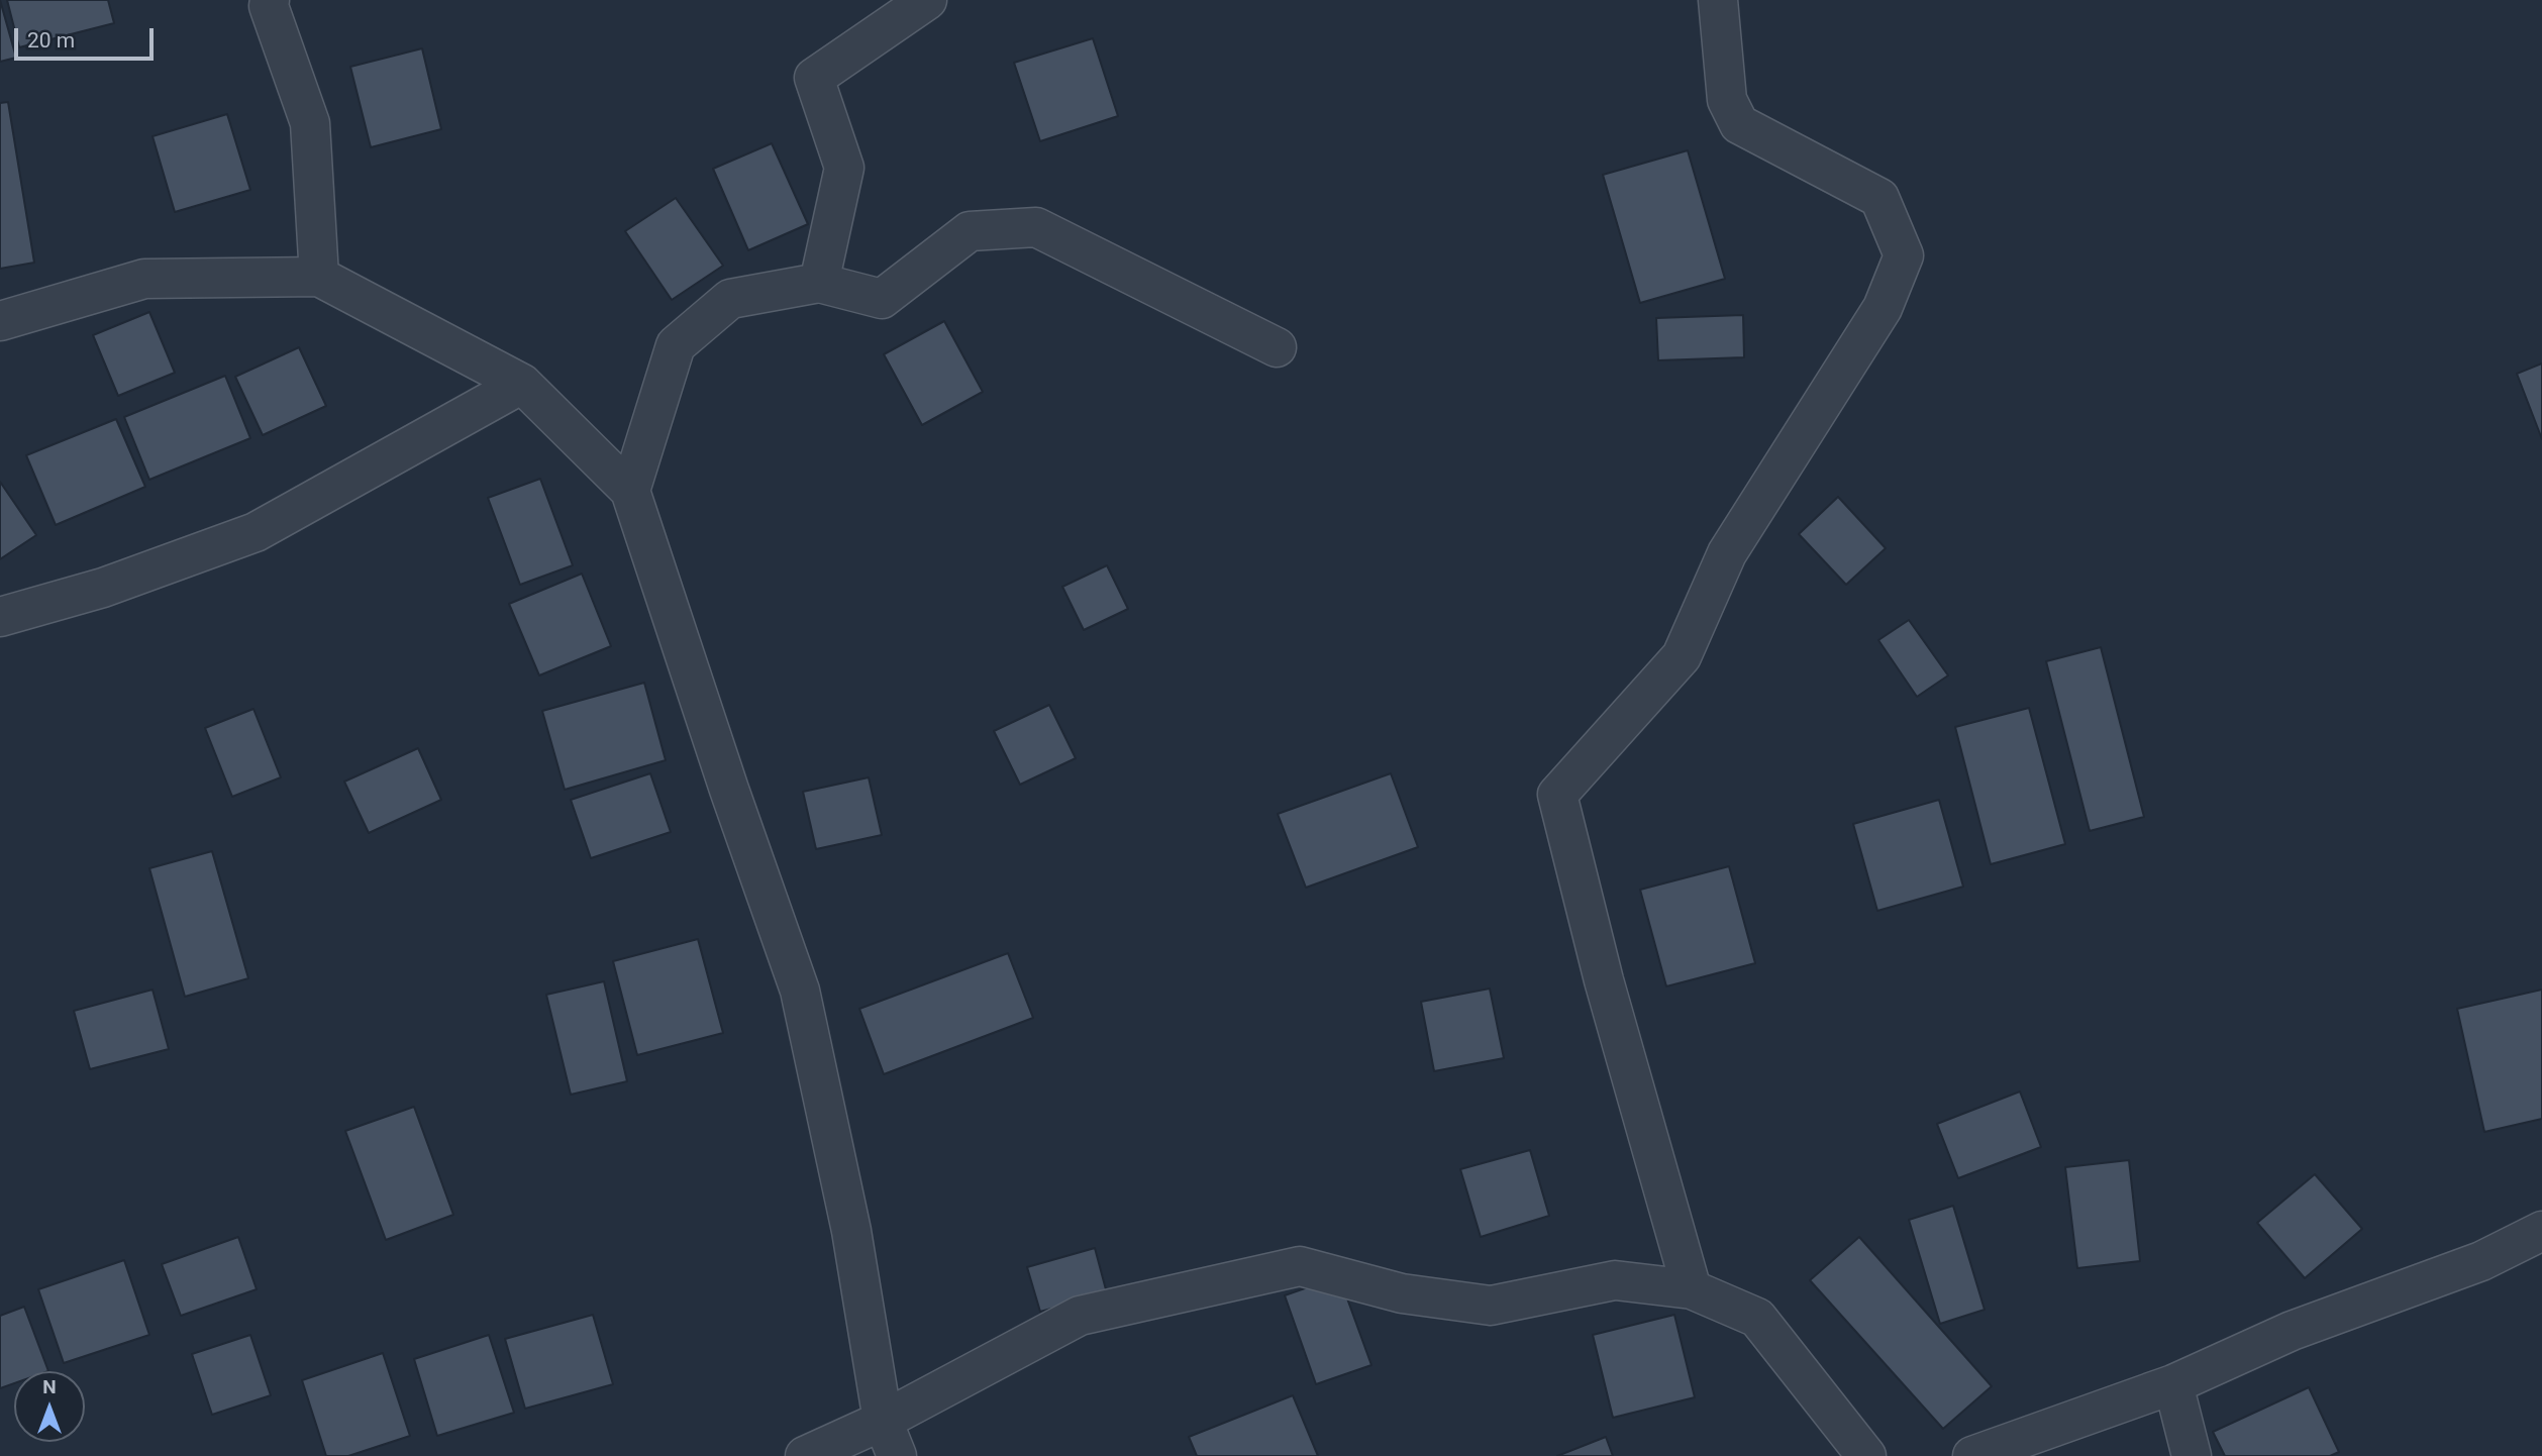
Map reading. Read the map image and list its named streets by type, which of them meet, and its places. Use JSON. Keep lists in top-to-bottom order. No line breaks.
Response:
{"scale_bar":"20 m","north":"top"}
